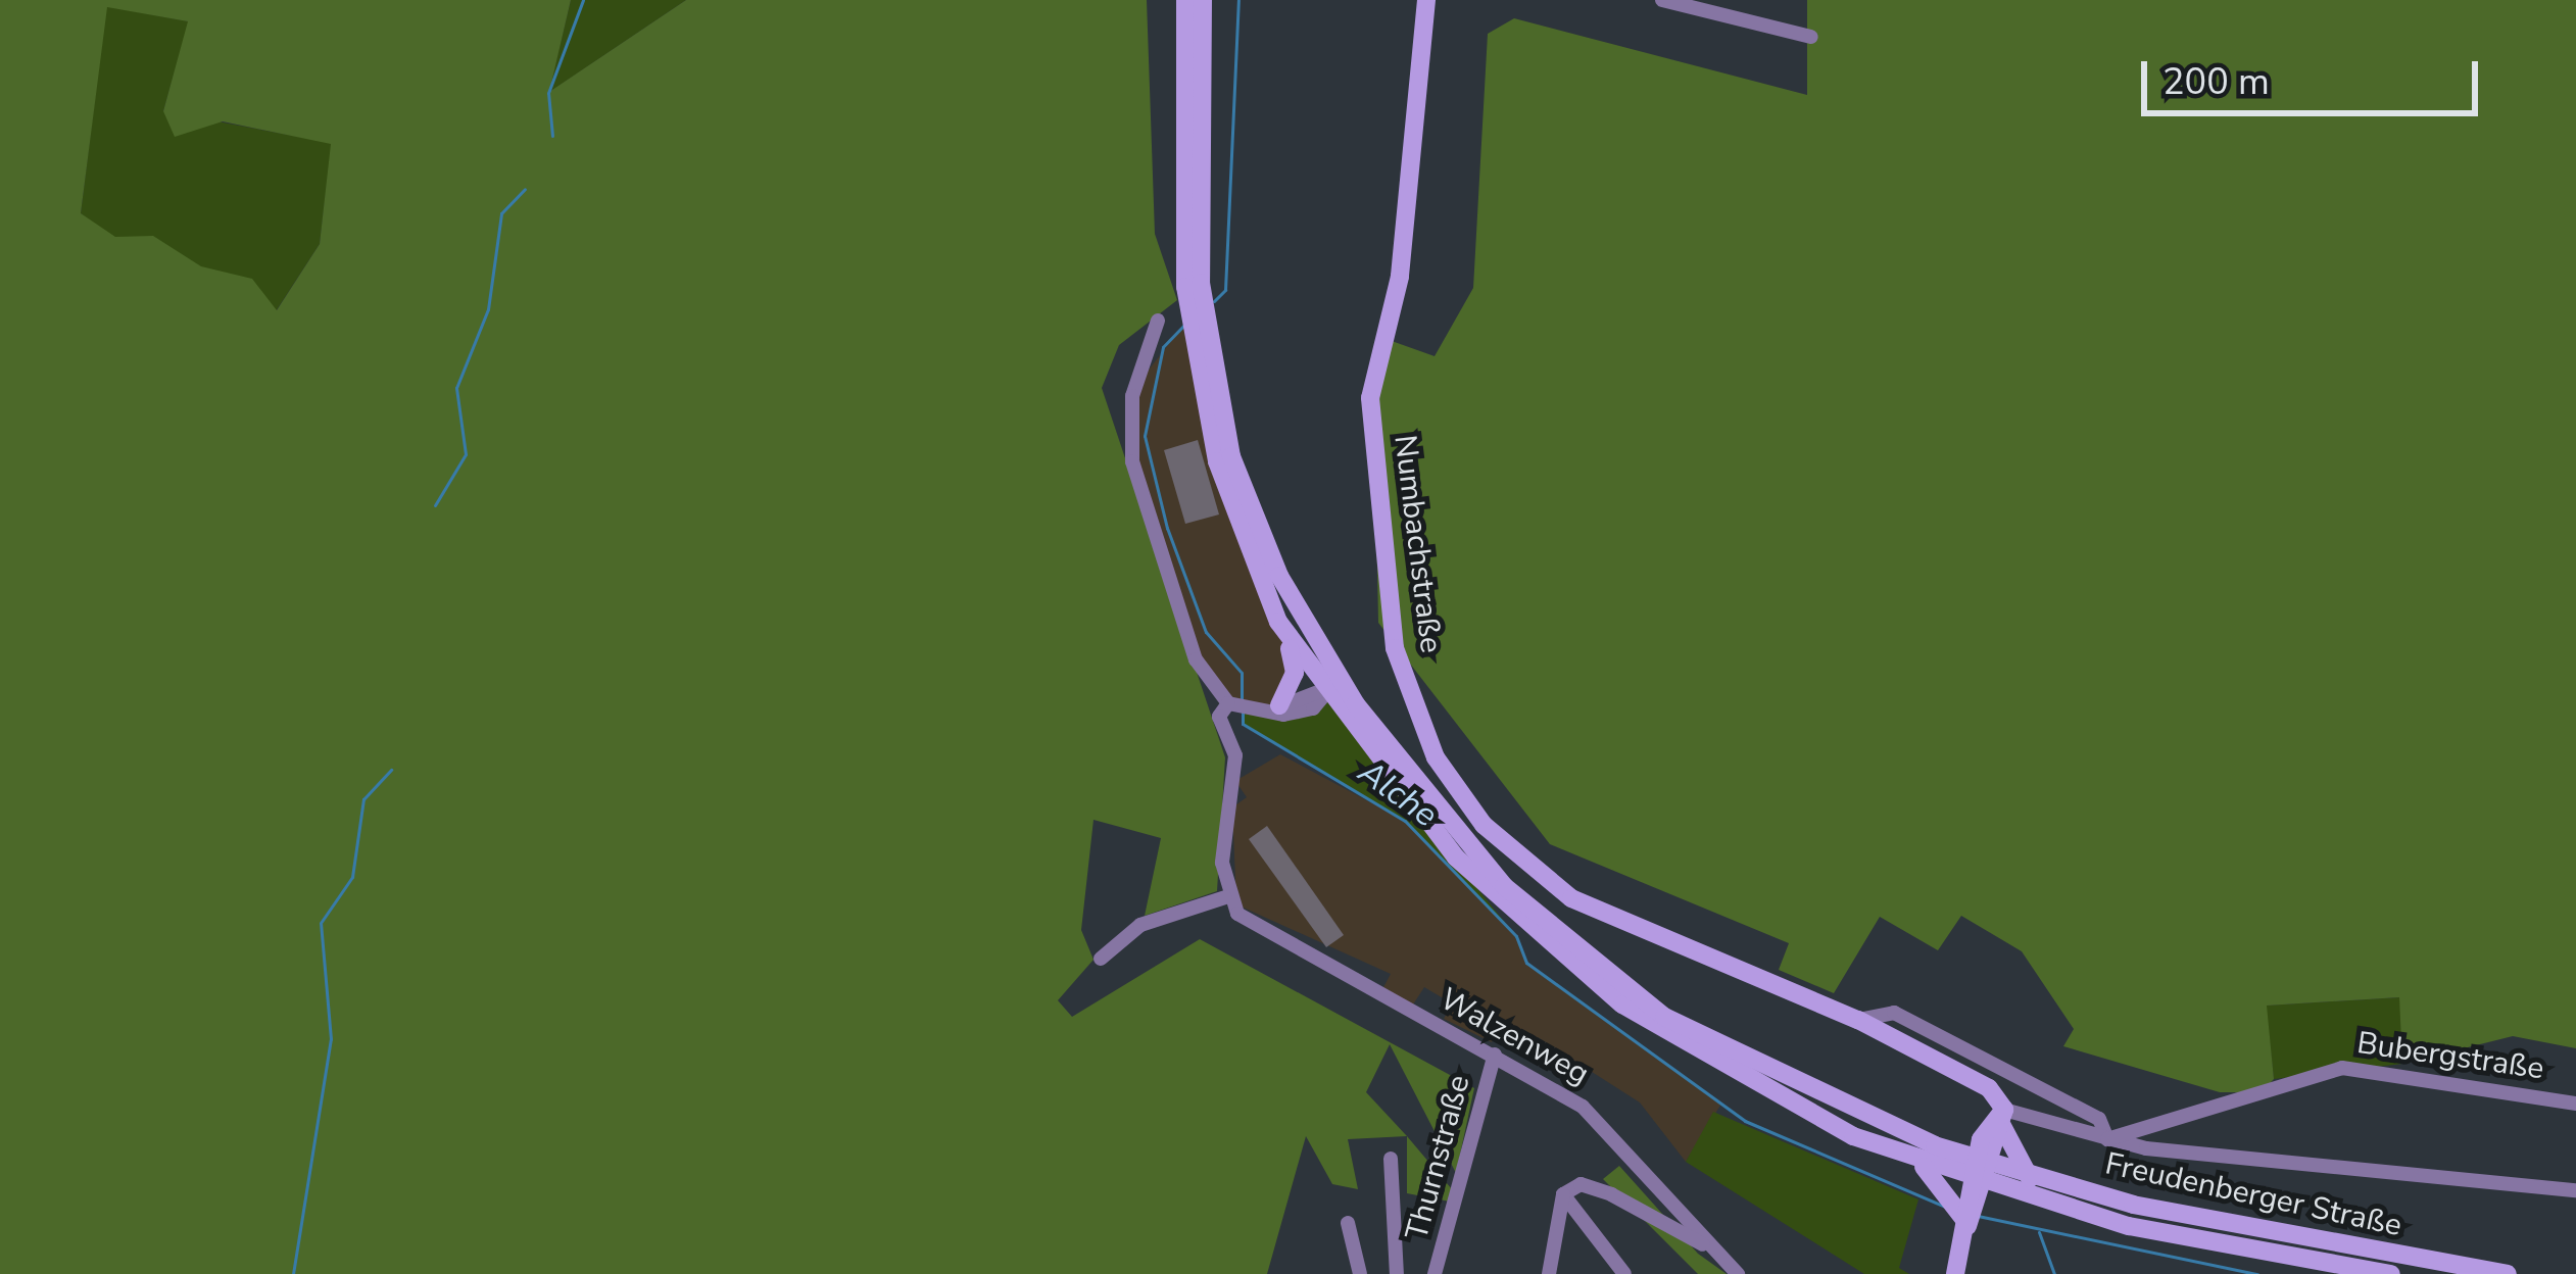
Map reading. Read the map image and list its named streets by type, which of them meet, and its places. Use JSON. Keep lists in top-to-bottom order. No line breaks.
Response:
{"streets":{"main road":["Numbachstraße","Freudenberger Straße"],"street":["Walzenweg","Bubergstraße","Thurnstraße"]},"crossings":[["Numbachstraße","Freudenberger Straße"],["Walzenweg","Thurnstraße"],["Bubergstraße","Freudenberger Straße"]],"water":["Alche"],"scale_bar":"200 m"}
